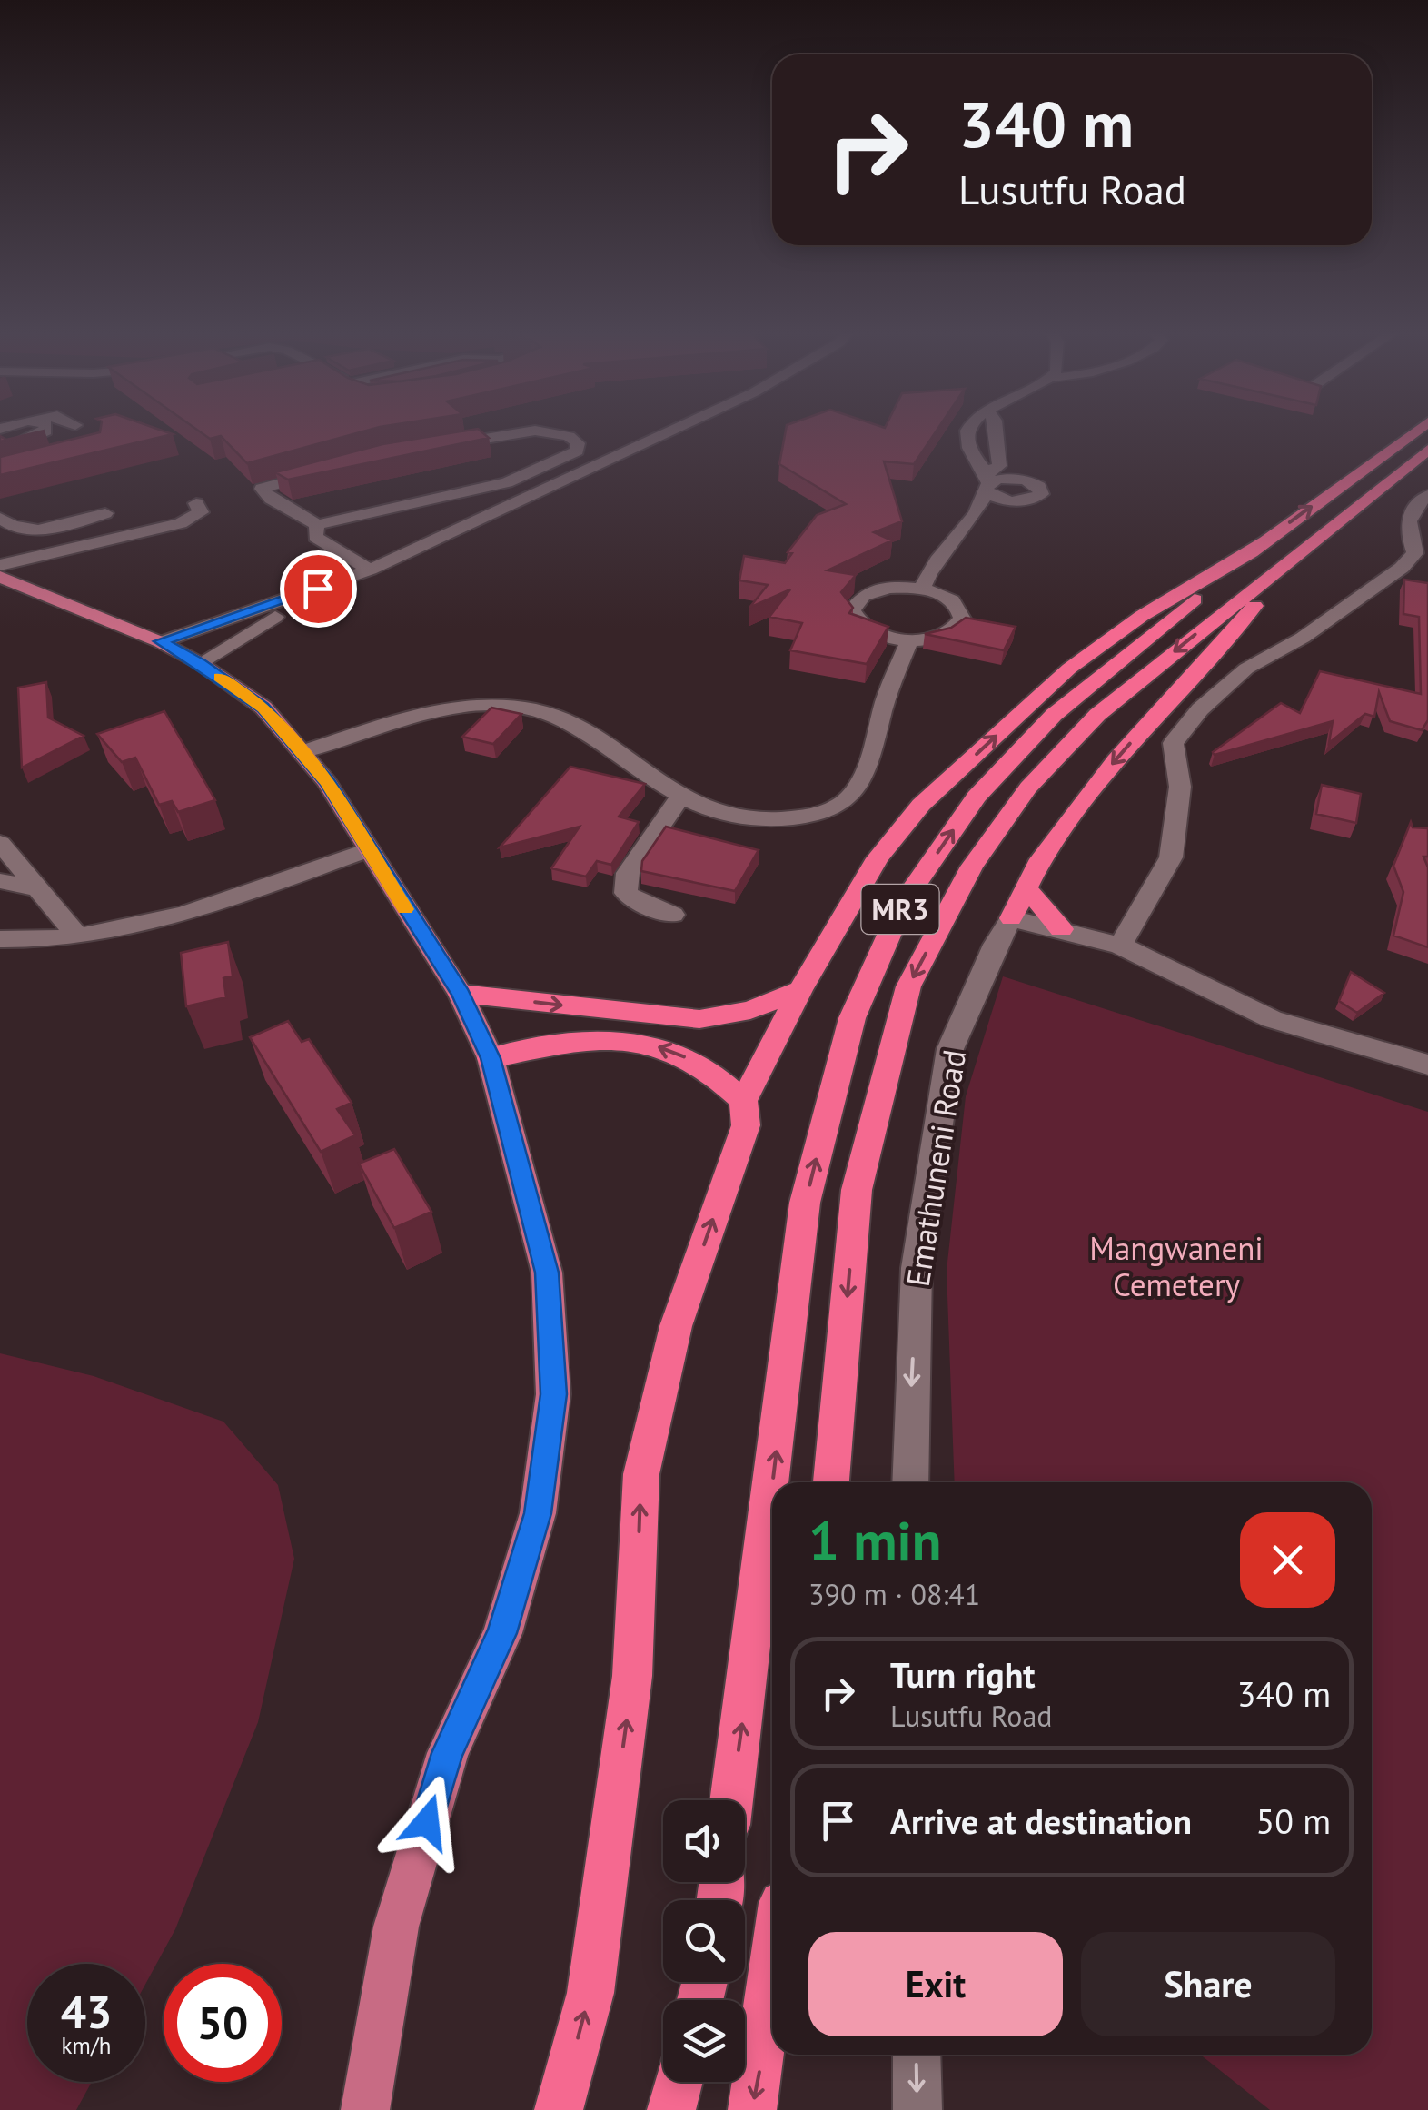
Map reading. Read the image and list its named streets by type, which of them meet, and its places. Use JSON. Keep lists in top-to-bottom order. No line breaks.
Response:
{"streets":{"highway":["MR3"],"street":["Emathuneni Road"]},"one_way":["Emathuneni Road"],"parks":["Mangwaneni Cemetery"],"page":{"turn":["340 m","Lusutfu Road"],"heading":["1 min","390 m · 08:41"],"list":[{"name":"Turn right","note":"Lusutfu Road","value":"340 m"},{"name":"Arrive at destination","value":"50 m"}],"buttons":["Exit","Share"],"speed":"43 km/h","limit":"50"}}
